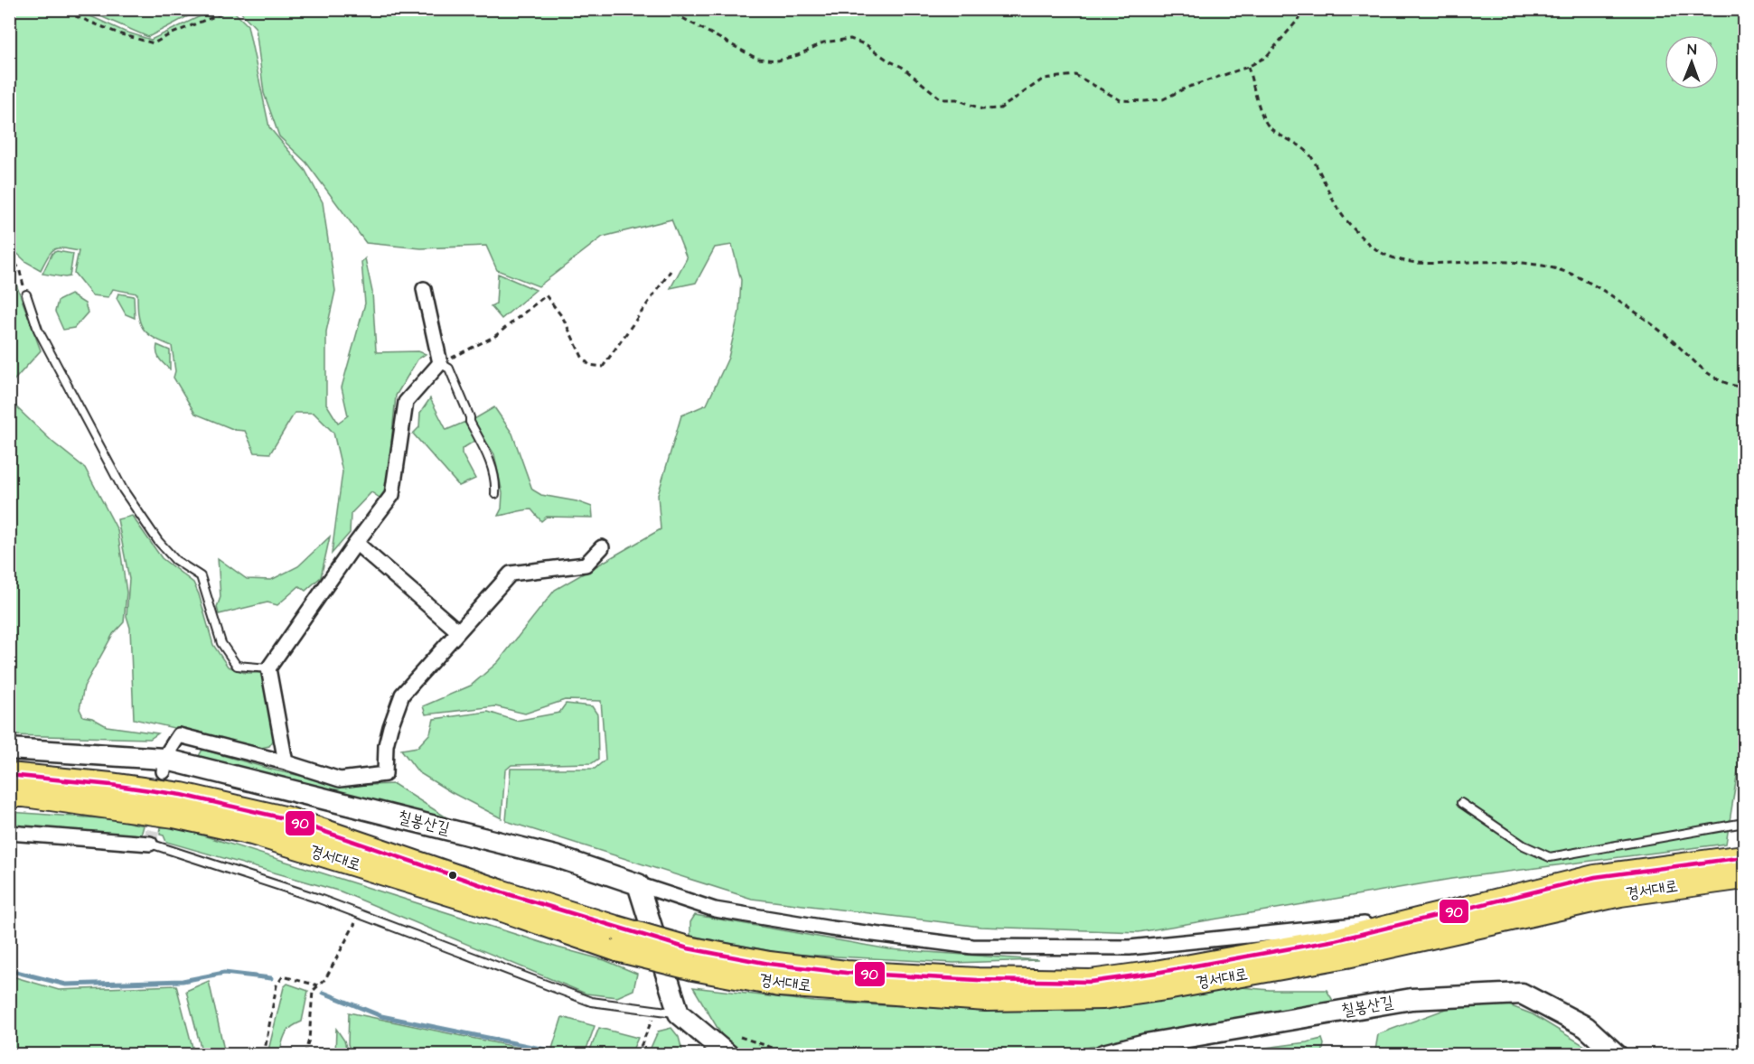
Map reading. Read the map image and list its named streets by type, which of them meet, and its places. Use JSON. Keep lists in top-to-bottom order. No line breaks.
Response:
{"streets":{"main road":["경서대로"],"street":["칠봉산길"]},"lines":["transit line 90"],"north":"top"}
